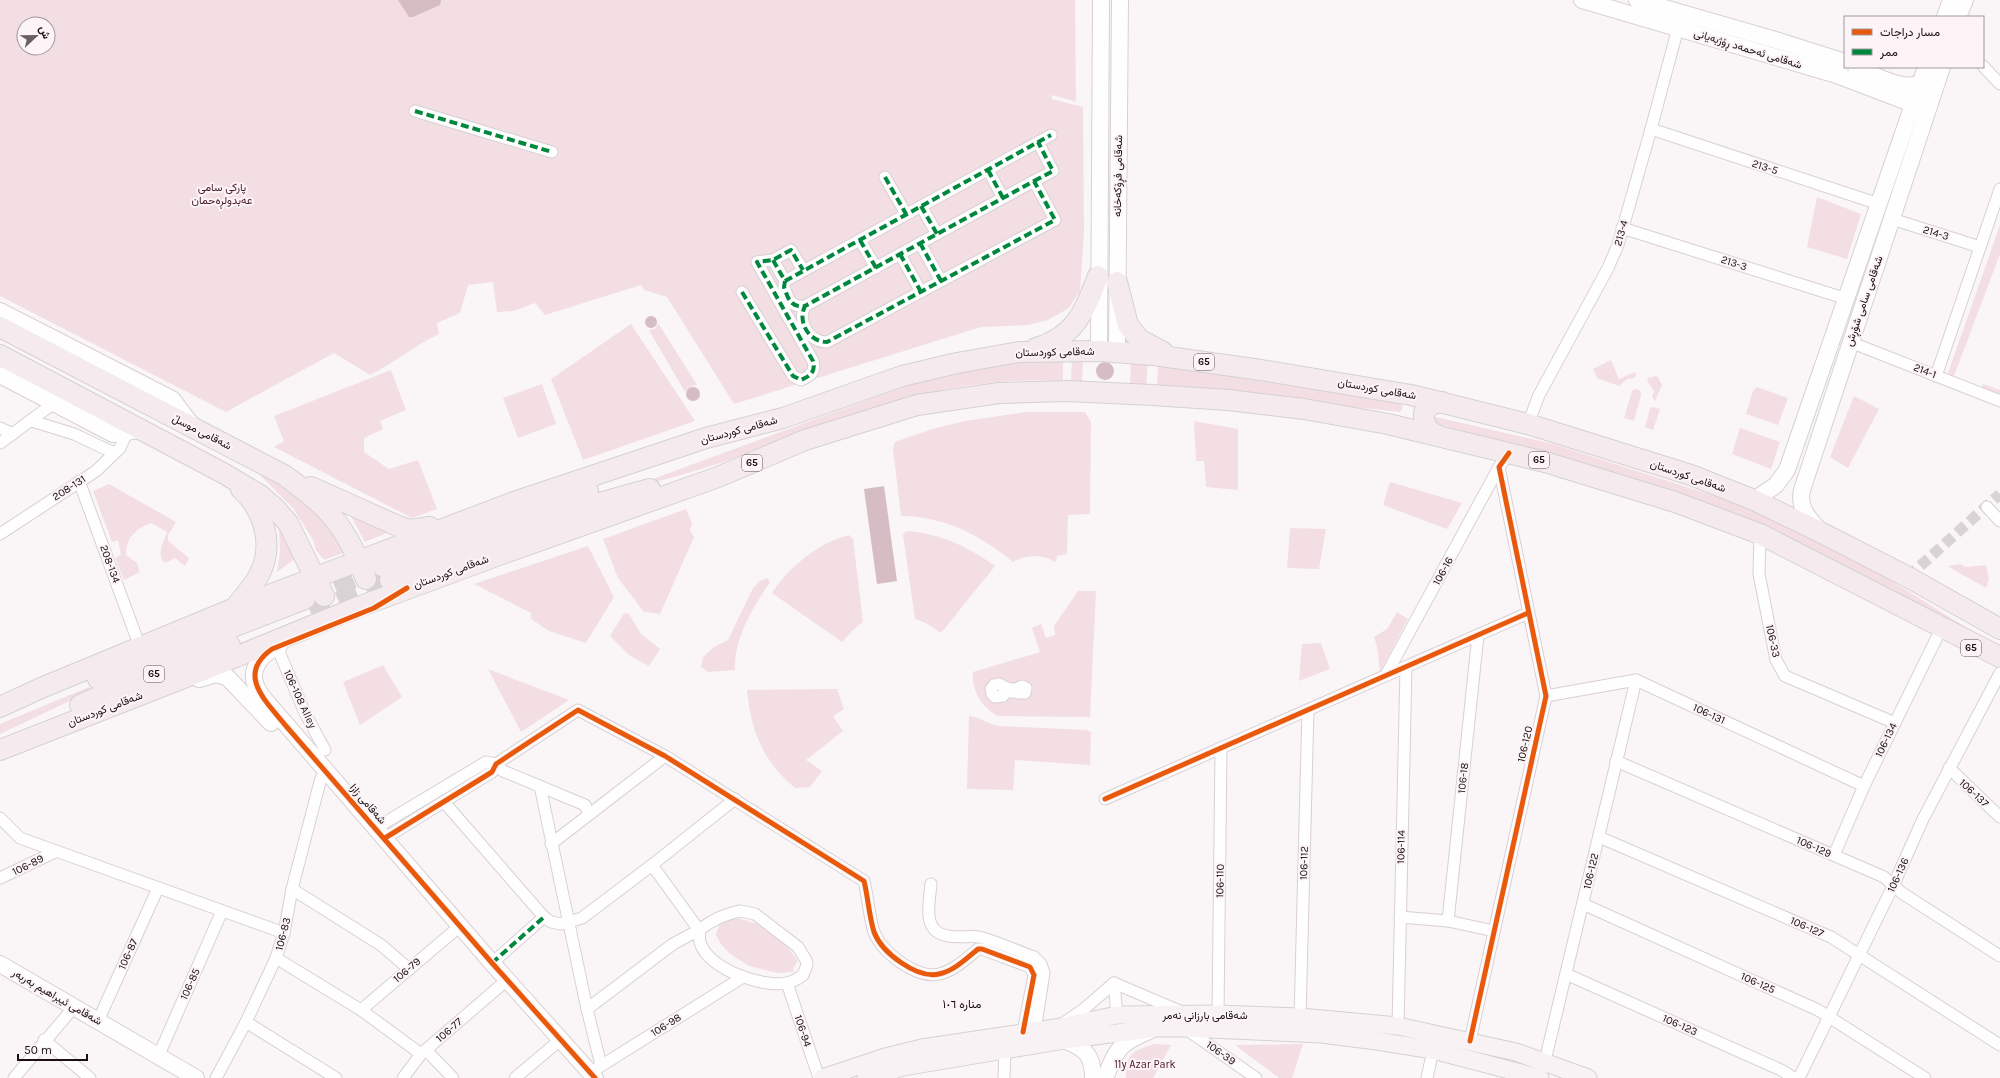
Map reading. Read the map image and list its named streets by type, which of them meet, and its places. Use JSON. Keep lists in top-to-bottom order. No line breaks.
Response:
{"streets":{"highway":["شەقامی کوردستان","65","شەقامی موسڵ"],"main road":["شەقامی بارزانی نەمر"],"street":["شەقامی ئەحمەد ڕۆژبەیانی","213-5","شەقامی فڕۆکەخانە","213-4","214-3","213-3","شەقامی سامی شۆڕش","214-1","208-131","208-134","106-16","106-33","106-108 Alley","106-131","106-134","106-120","106-18","106-137","شەقامی زازا","106-114","106-129","106-112","106-89","106-122","106-136","106-110","106-127","106-83","106-87","106-79","106-125","106-85","شەقامی ئیبراهیم بەربەر","106-98","106-123","106-77","106-94","106-39"]},"crossings":[["شەقامی ئەحمەد ڕۆژبەیانی","213-4"],["شەقامی ئەحمەد ڕۆژبەیانی","شەقامی سامی شۆڕش"],["213-5","213-4"],["213-5","شەقامی سامی شۆڕش"],["شەقامی فڕۆکەخانە","شەقامی کوردستان"],["213-4","213-3"],["213-4","شەقامی کوردستان"],["214-3","شەقامی سامی شۆڕش"],["213-3","شەقامی سامی شۆڕش"],["شەقامی سامی شۆڕش","شەقامی کوردستان"],["شەقامی سامی شۆڕش","214-1"],["شەقامی کوردستان","شەقامی موسڵ"],["شەقامی کوردستان","208-134"],["شەقامی کوردستان","106-16"],["شەقامی کوردستان","106-33"],["شەقامی کوردستان","106-134"],["شەقامی کوردستان","106-120"],["شەقامی کوردستان","شەقامی زازا"],["شەقامی موسڵ","208-131"],["208-131","208-134"],["106-16","106-120"],["106-33","106-134"],["106-108 Alley","شەقامی زازا"],["106-131","106-134"],["106-131","106-122"],["106-134","106-129"],["106-120","شەقامی بارزانی نەمر"],["106-137","106-136"],["شەقامی زازا","106-83"],["شەقامی زازا","106-79"],["شەقامی زازا","106-98"],["شەقامی زازا","106-77"],["106-114","شەقامی بارزانی نەمر"],["106-129","106-122"],["106-129","106-136"],["106-112","شەقامی بارزانی نەمر"],["106-122","106-127"],["106-122","106-125"],["106-122","شەقامی بارزانی نەمر"],["106-122","106-123"],["106-136","106-127"],["106-136","106-125"],["106-110","شەقامی بارزانی نەمر"],["106-87","شەقامی ئیبراهیم بەربەر"],["106-85","شەقامی ئیبراهیم بەربەر"],["شەقامی بارزانی نەمر","106-39"]],"districts":["منارە ١٠٦"],"parks":["پارکی سامی عەبدولڕەحمان","11y Azar Park"],"legend":["مسار دراجات","ممر"],"scale_bar":"50 m","north":"right"}
